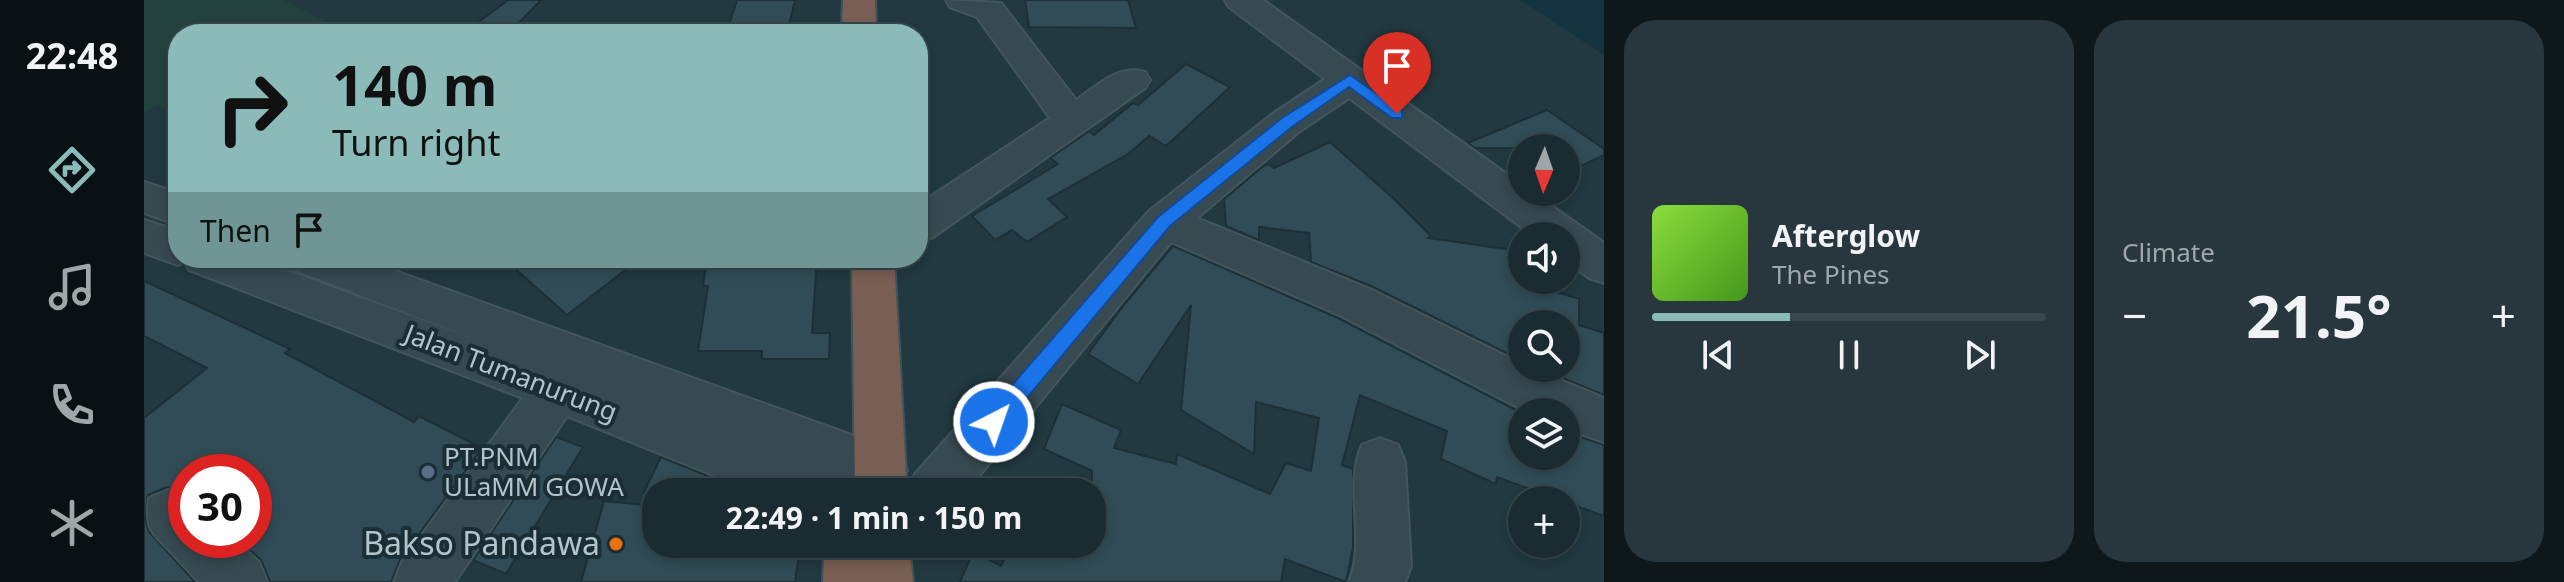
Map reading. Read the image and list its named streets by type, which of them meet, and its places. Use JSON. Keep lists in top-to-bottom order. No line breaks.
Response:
{"streets":{"street":["Jalan Tumanurung"]},"places":["PT.PNM ULaMM GOWA","Bakso Pandawa"],"north":"bottom","page":{"tabs":"22:48","tile":"Climate","turn":["140 m","Turn right"],"map_buttons":"+","then":"Then","song":["Afterglow","The Pines"],"heat":["−","21.5°","+"],"limit":"30","trip":"22:49 · 1 min · 150 m"}}
